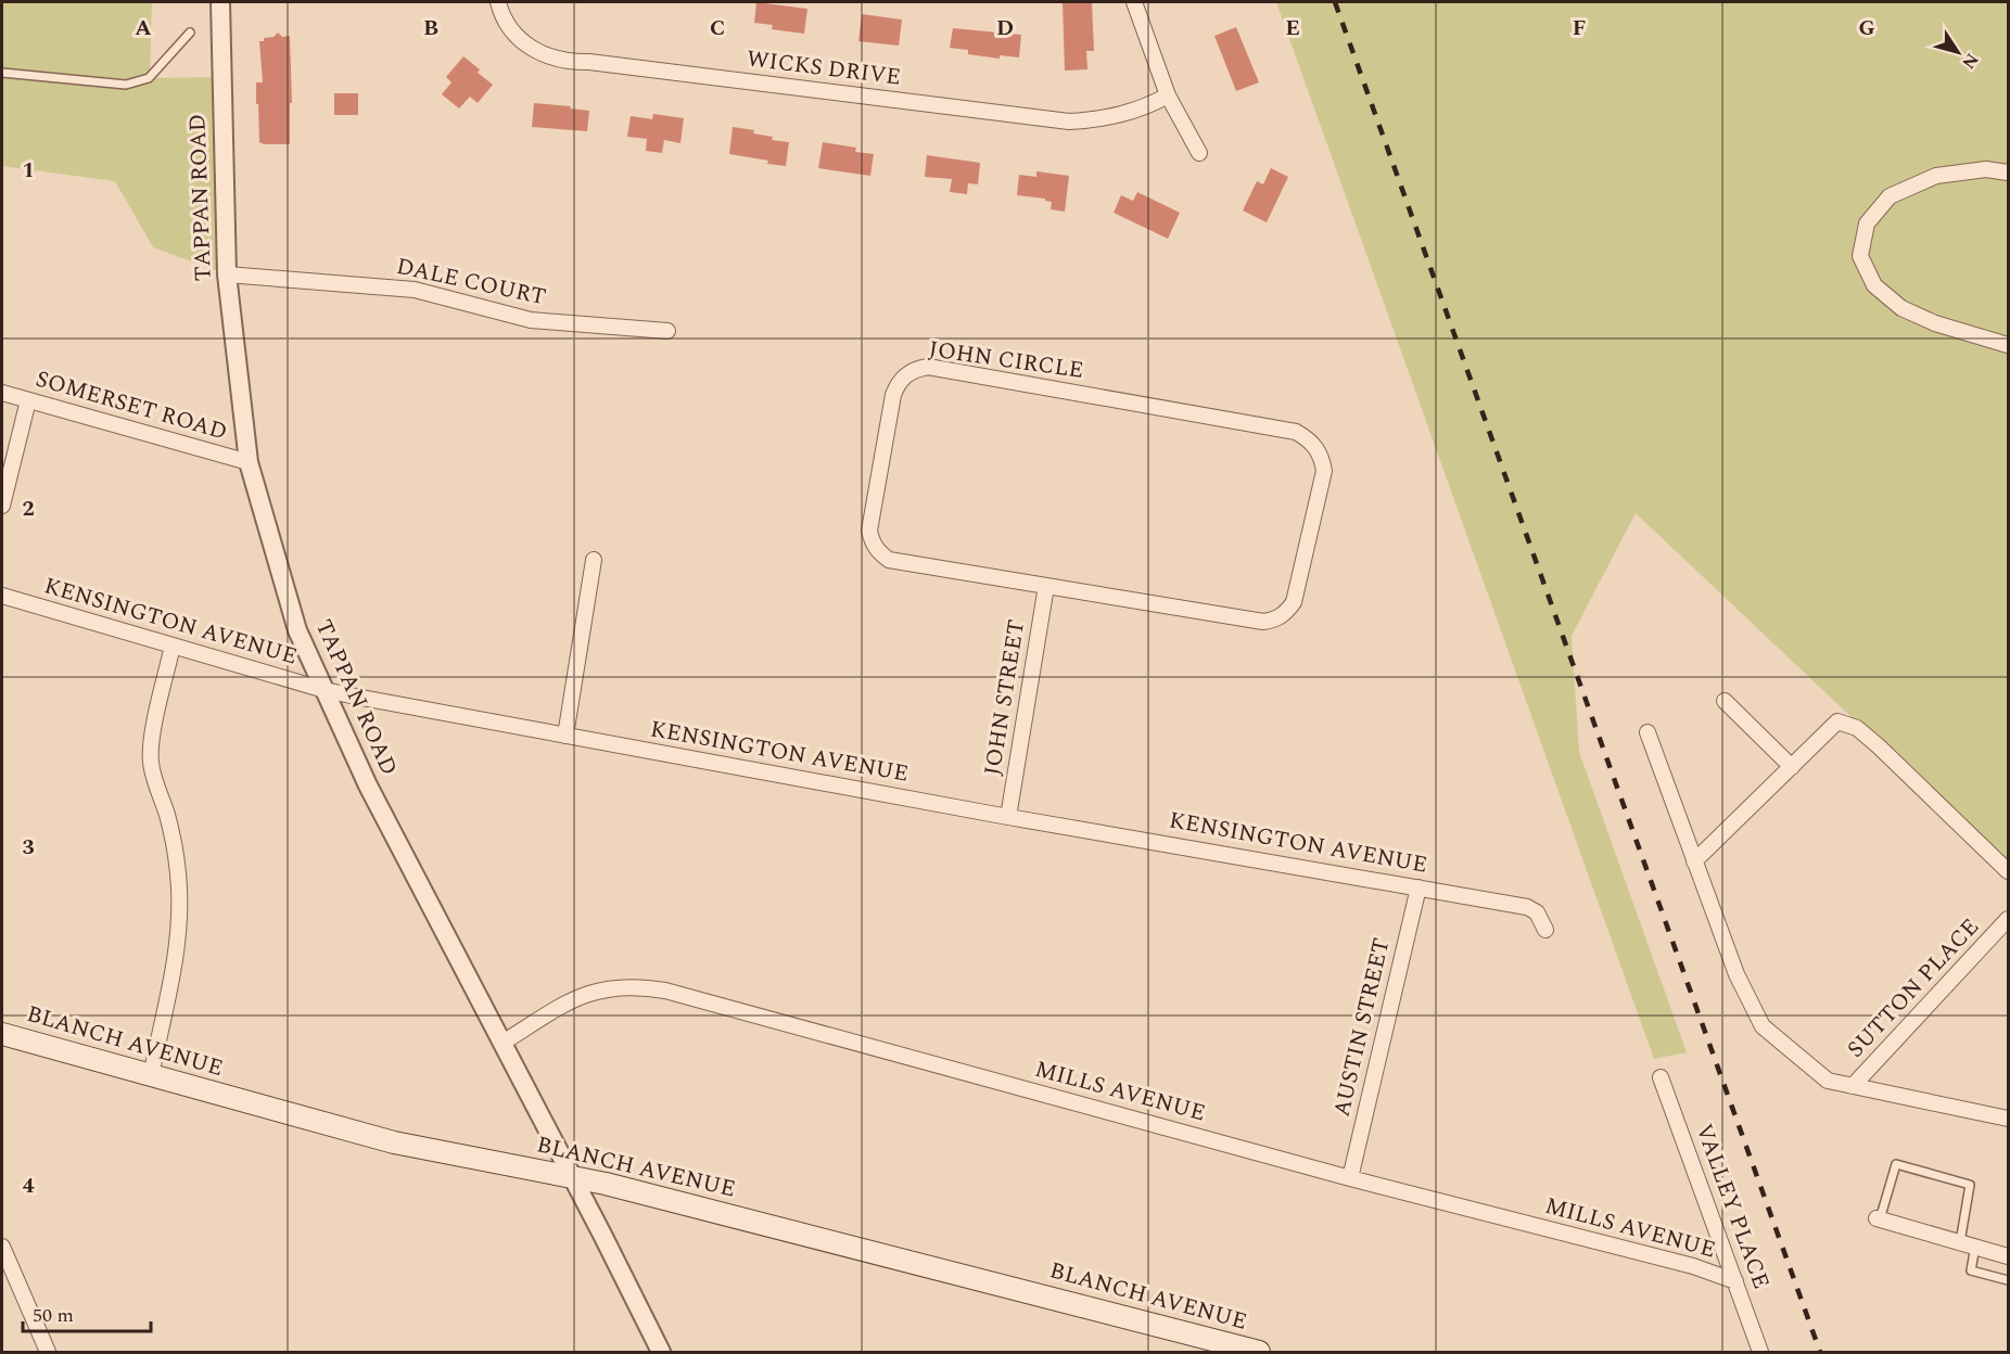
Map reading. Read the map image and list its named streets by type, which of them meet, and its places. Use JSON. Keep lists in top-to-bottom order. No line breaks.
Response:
{"streets":{"main road":["BLANCH AVENUE"],"street":["WICKS DRIVE","TAPPAN ROAD","DALE COURT","JOHN CIRCLE","SOMERSET ROAD","KENSINGTON AVENUE","JOHN STREET","SUTTON PLACE","AUSTIN STREET","MILLS AVENUE","VALLEY PLACE"]},"crossings":[["TAPPAN ROAD","DALE COURT"],["TAPPAN ROAD","SOMERSET ROAD"],["TAPPAN ROAD","KENSINGTON AVENUE"],["TAPPAN ROAD","BLANCH AVENUE"],["TAPPAN ROAD","MILLS AVENUE"],["JOHN CIRCLE","JOHN STREET"],["KENSINGTON AVENUE","JOHN STREET"],["KENSINGTON AVENUE","AUSTIN STREET"],["AUSTIN STREET","MILLS AVENUE"],["MILLS AVENUE","VALLEY PLACE"]],"scale_bar":"50 m","north":"bottom right","grid":{"columns":["A","B","C","D","E","F","G"],"rows":["1","2","3","4"]}}
